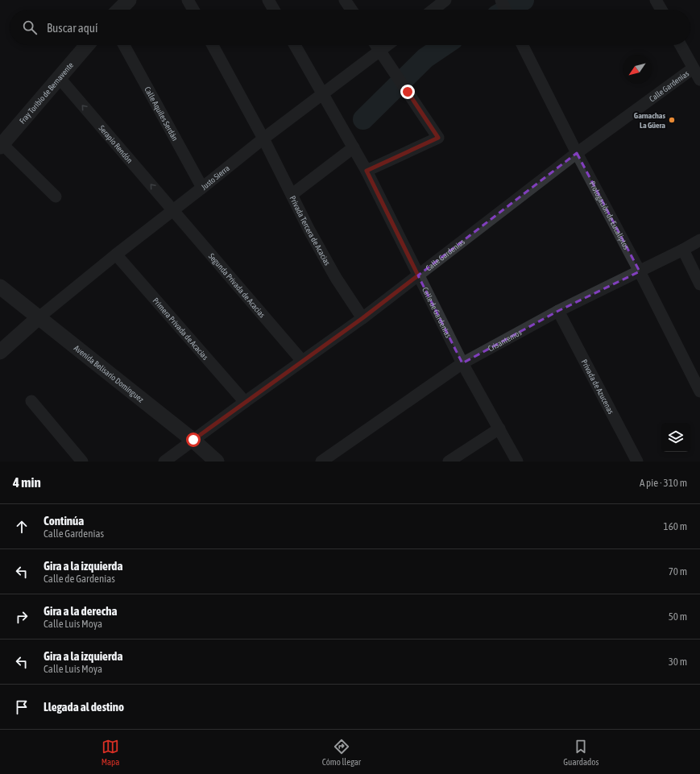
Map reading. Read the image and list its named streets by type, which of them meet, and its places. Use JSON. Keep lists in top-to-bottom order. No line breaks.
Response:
{"streets":{"street":["Calle Gardenias","Fray Toribio de Bernavente","Calle Aquiles Serdán","Serapio Rendón","Justo Sierra","Prologación de Eucaliptos","Privada Tercera de Acacias","Segunda Privada de Acacias","Calle de Gardenias","Primera Privada de Acacias","Crisantemos","Avenida Belisario Domínguez","Privada de Azucenas"]},"crossings":[["Calle Gardenias","Prologación de Eucaliptos"],["Calle Gardenias","Privada Tercera de Acacias"],["Calle Gardenias","Segunda Privada de Acacias"],["Calle Gardenias","Calle de Gardenias"],["Calle Gardenias","Primera Privada de Acacias"],["Calle Gardenias","Avenida Belisario Domínguez"],["Fray Toribio de Bernavente","Serapio Rendón"],["Calle Aquiles Serdán","Justo Sierra"],["Serapio Rendón","Justo Sierra"],["Serapio Rendón","Segunda Privada de Acacias"],["Justo Sierra","Privada Tercera de Acacias"],["Justo Sierra","Segunda Privada de Acacias"],["Justo Sierra","Calle de Gardenias"],["Justo Sierra","Primera Privada de Acacias"],["Justo Sierra","Avenida Belisario Domínguez"],["Prologación de Eucaliptos","Crisantemos"],["Calle de Gardenias","Crisantemos"],["Crisantemos","Privada de Azucenas"]],"places":["Garnachas La Güera"],"north":"bottom left","page":{"search":"Buscar aquí","heading":["4 min","A pie · 310 m"],"list":[["Continúa","Calle Gardenias","160 m"],["Gira a la izquierda","Calle de Gardenias","70 m"],["Gira a la derecha","Calle Luis Moya","50 m"],["Gira a la izquierda","Calle Luis Moya","30 m"],"Llegada al destino"],"nav":["Mapa","Cómo llegar","Guardados"]}}
